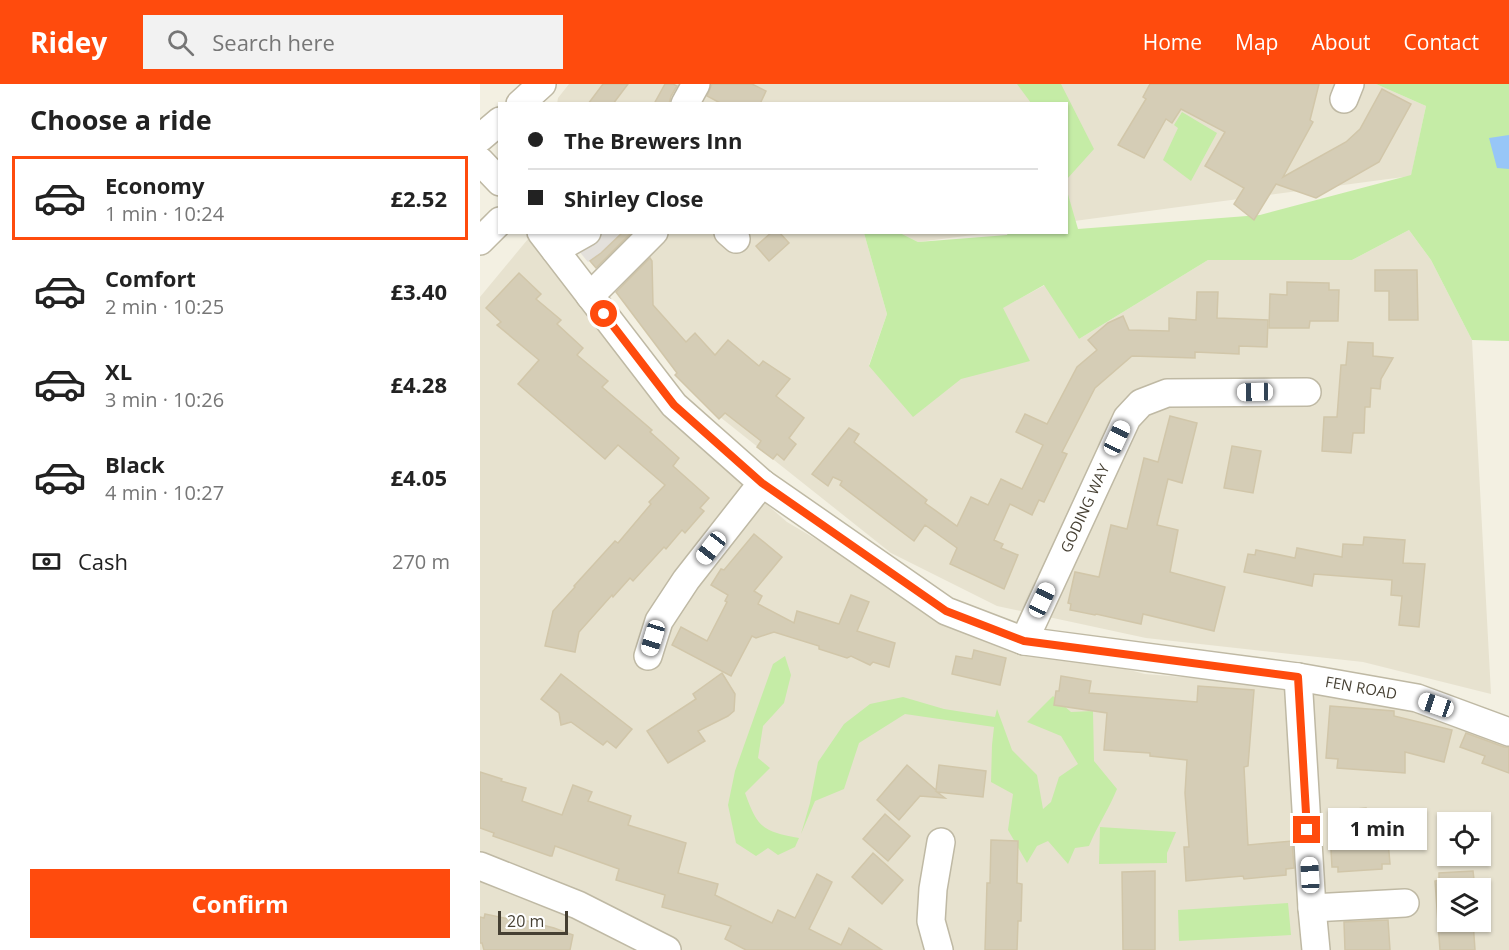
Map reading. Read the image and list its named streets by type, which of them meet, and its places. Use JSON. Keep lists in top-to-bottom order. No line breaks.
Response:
{"streets":{"street":["GODING WAY","FEN ROAD"]},"crossings":[["GODING WAY","FEN ROAD"]],"scale_bar":"20 m","page":{"header":"Ridey","search":"Search here","nav":["Home","Map","About","Contact"],"heading":"Choose a ride","banner":["The Brewers Inn","Shirley Close"],"list":[{"name":"Economy","note":"1 min · 10:24","value":"£2.52"},{"name":"Comfort","note":"2 min · 10:25","value":"£3.40"},{"name":"XL","note":"3 min · 10:26","value":"£4.28"},{"name":"Black","note":"4 min · 10:27","value":"£4.05"}],"pay":["Cash","270 m"],"bubble":"1 min","buttons":"Confirm","scale":"20 m"}}
